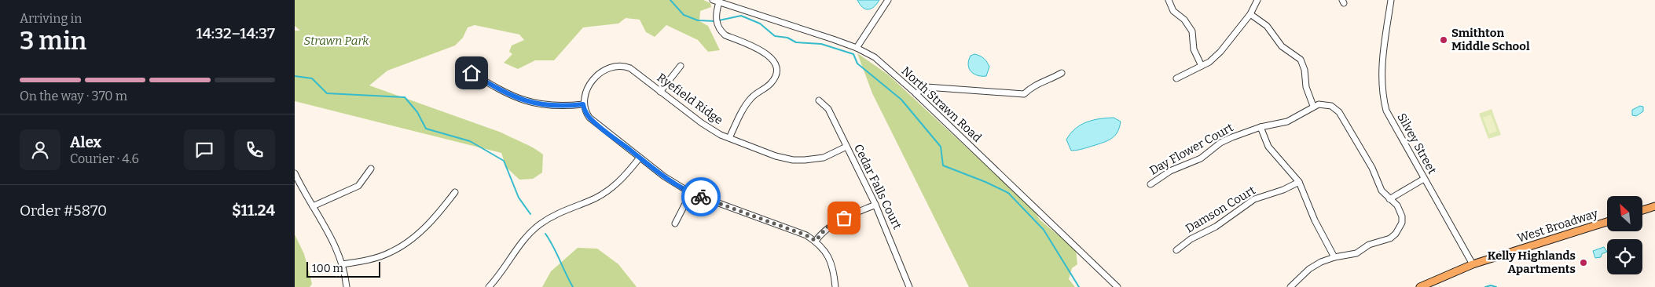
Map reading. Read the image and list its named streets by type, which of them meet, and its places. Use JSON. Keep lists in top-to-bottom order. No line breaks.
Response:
{"streets":{"main road":["West Broadway"],"street":["Ryefield Ridge","North Strawn Road","Silvey Street","Day Flower Court","Cedar Falls Court","Damson Court"]},"crossings":[["Ryefield Ridge","Cedar Falls Court"],["Silvey Street","West Broadway"]],"parks":["Strawn Park"],"places":["Smithton Middle School","Kelly Highlands Apartments"],"scale_bar":"100 m","north":"top left","page":{"heading":["3 min","Arriving in","14:32–14:37"],"panel":["Alex","Courier · 4.6","Order #5870","$11.24"],"bar":"On the way · 370 m","scale":"100 m"}}
